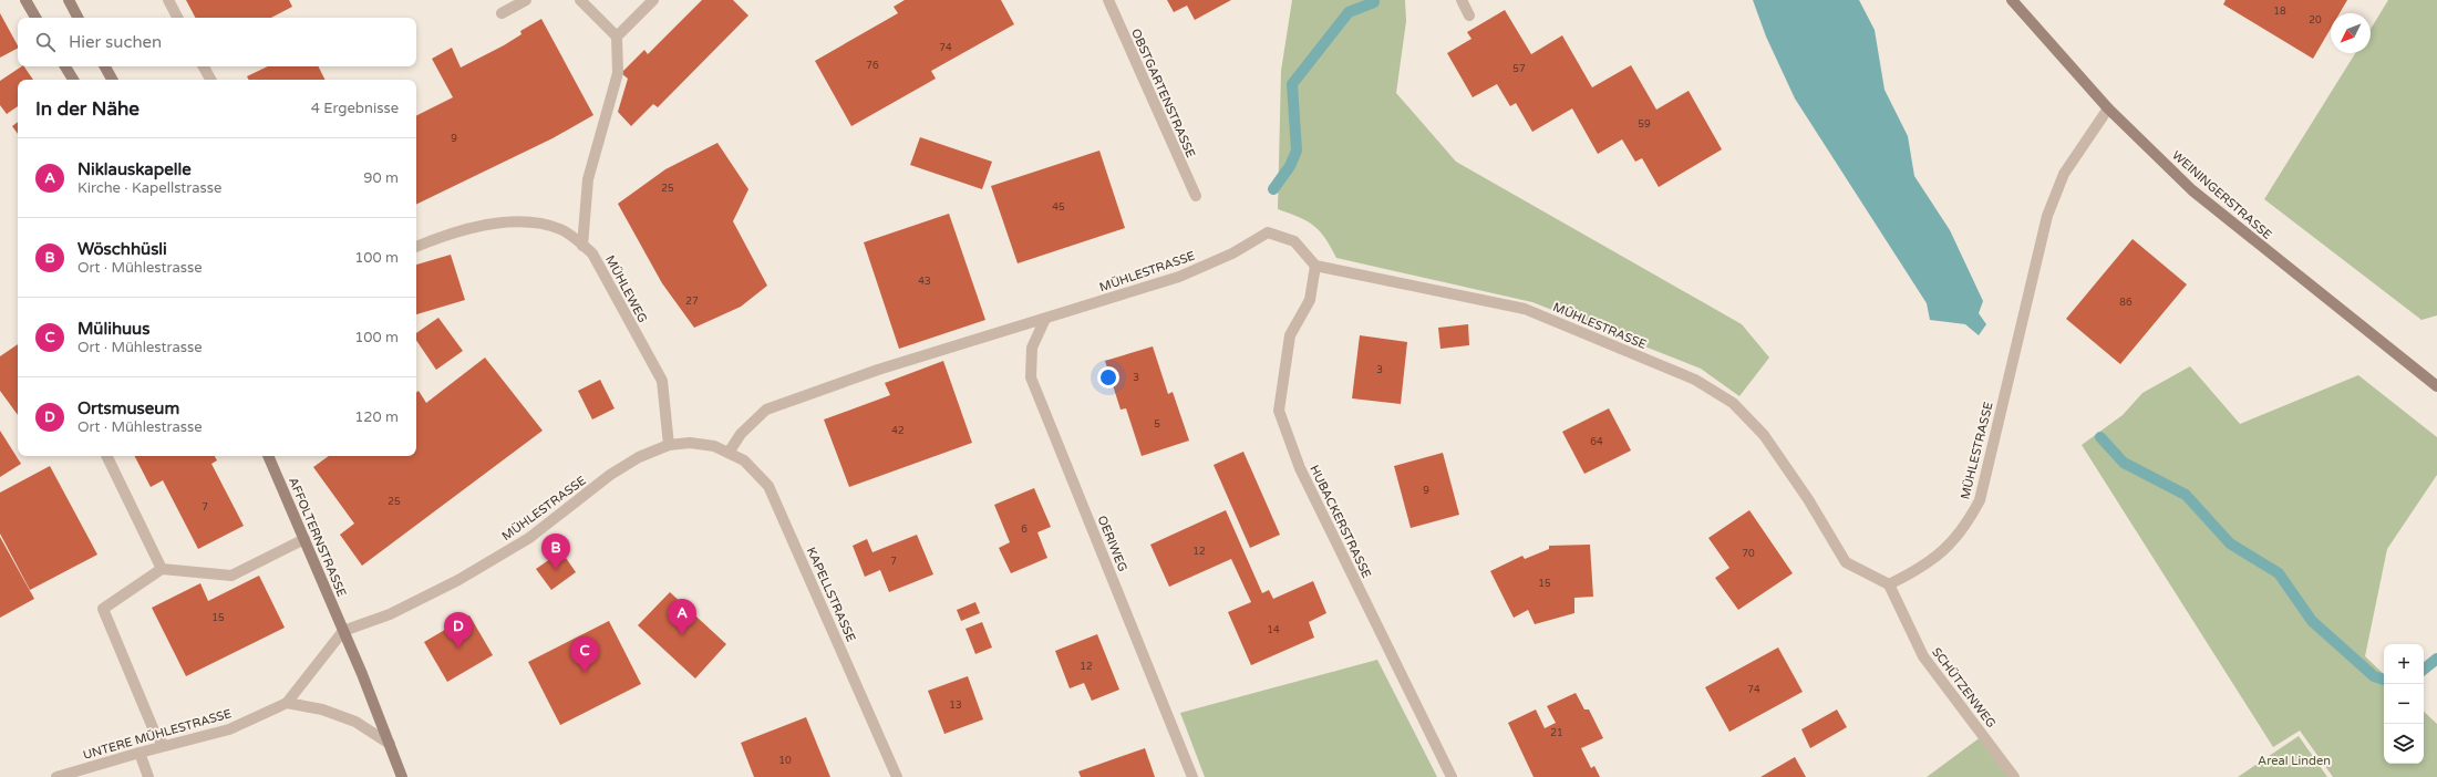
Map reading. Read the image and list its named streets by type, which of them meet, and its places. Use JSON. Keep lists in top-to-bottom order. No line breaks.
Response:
{"streets":{"street":["OBSTGARTENSTRASSE","WEININGERSTRASSE","MÜHLESTRASSE","MÜHLEWEG","HUBACKERSTRASSE","AFFOLTERNSTRASSE","OERIWEG","KAPELLSTRASSE","SCHÜTZENWEG","UNTERE MÜHLESTRASSE"]},"crossings":[["WEININGERSTRASSE","MÜHLESTRASSE"],["MÜHLESTRASSE","MÜHLEWEG"],["MÜHLESTRASSE","HUBACKERSTRASSE"],["MÜHLESTRASSE","AFFOLTERNSTRASSE"],["MÜHLESTRASSE","OERIWEG"],["MÜHLESTRASSE","KAPELLSTRASSE"],["MÜHLESTRASSE","SCHÜTZENWEG"],["MÜHLESTRASSE","UNTERE MÜHLESTRASSE"],["AFFOLTERNSTRASSE","UNTERE MÜHLESTRASSE"]],"parks":["Areal Linden"],"house_numbers":["18","20","74","76","57","59","9","25","45","43","27","86","3","3","5","42","64","9","25","7","6","12","70","7","15","15","14","12","74","13","21","10"],"north":"bottom left","page":{"search":"Hier suchen","heading":["In der Nähe","4 Ergebnisse"],"list":[{"mark":"A","name":"Niklauskapelle","note":"Kirche · Kapellstrasse","value":"90 m"},{"mark":"B","name":"Wöschhüsli","note":"Ort · Mühlestrasse","value":"100 m"},{"mark":"C","name":"Mülihuus","note":"Ort · Mühlestrasse","value":"100 m"},{"mark":"D","name":"Ortsmuseum","note":"Ort · Mühlestrasse","value":"120 m"}],"pins":["B","A","D","C"],"map_buttons":["+","−"]}}
